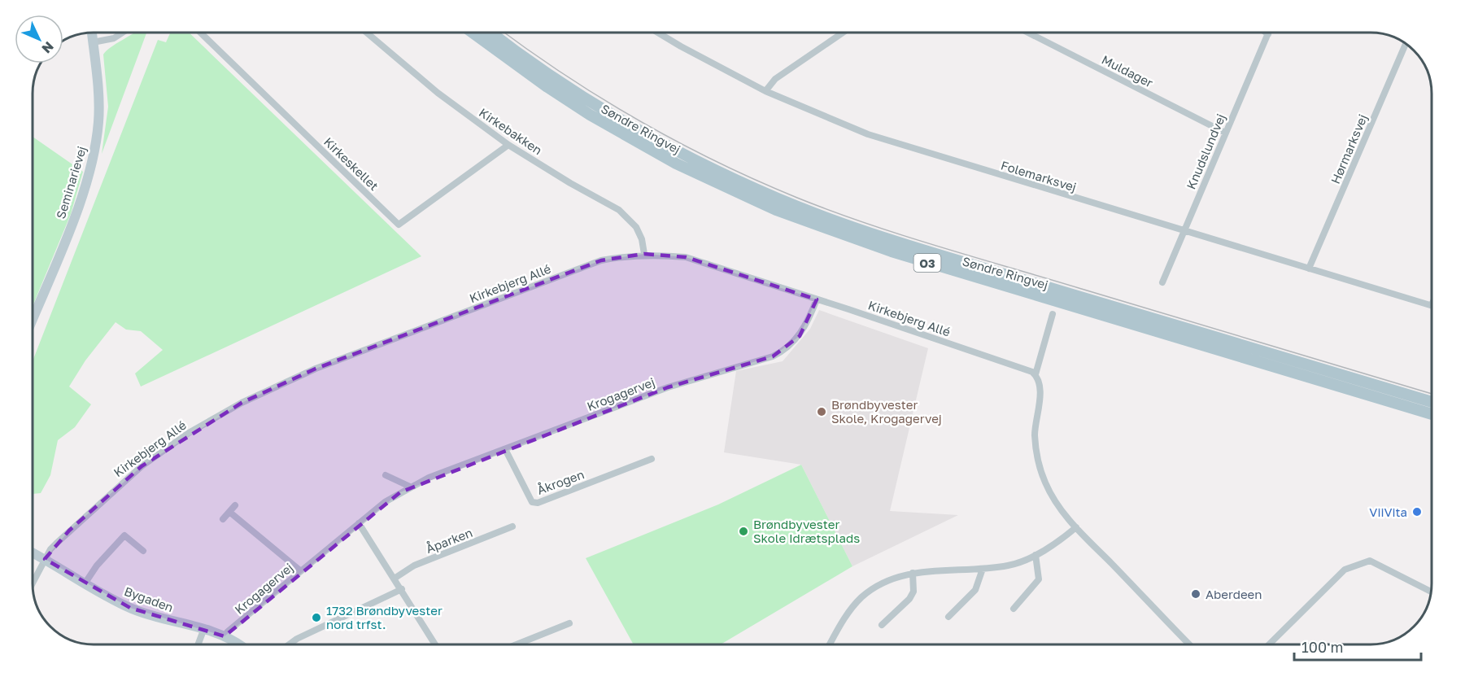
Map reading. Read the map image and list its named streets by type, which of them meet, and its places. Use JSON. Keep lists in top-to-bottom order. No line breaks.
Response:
{"streets":{"main road":["Søndre Ringvej","O3"],"street":["Muldager","Kirkebakken","Hørmarksvej","Knudslundvej","Kirkeskellet","Folemarksvej","Seminarievej","Kirkebjerg Allé","Krogagervej","Åkrogen","Åparken","Bygaden"]},"crossings":[["Muldager","Knudslundvej"],["Kirkebakken","Kirkeskellet"],["Kirkebakken","Kirkebjerg Allé"],["Hørmarksvej","Folemarksvej"],["Knudslundvej","Folemarksvej"],["Kirkebjerg Allé","Krogagervej"],["Kirkebjerg Allé","Bygaden"],["Krogagervej","Åkrogen"],["Krogagervej","Bygaden"]],"places":["Brøndbyvester Skole, Krogagervej","ViiVita","Brøndbyvester Skole Idrætsplads","Aberdeen","1732 Brøndbyvester nord trfst."],"scale_bar":"100 m","north":"bottom right"}
